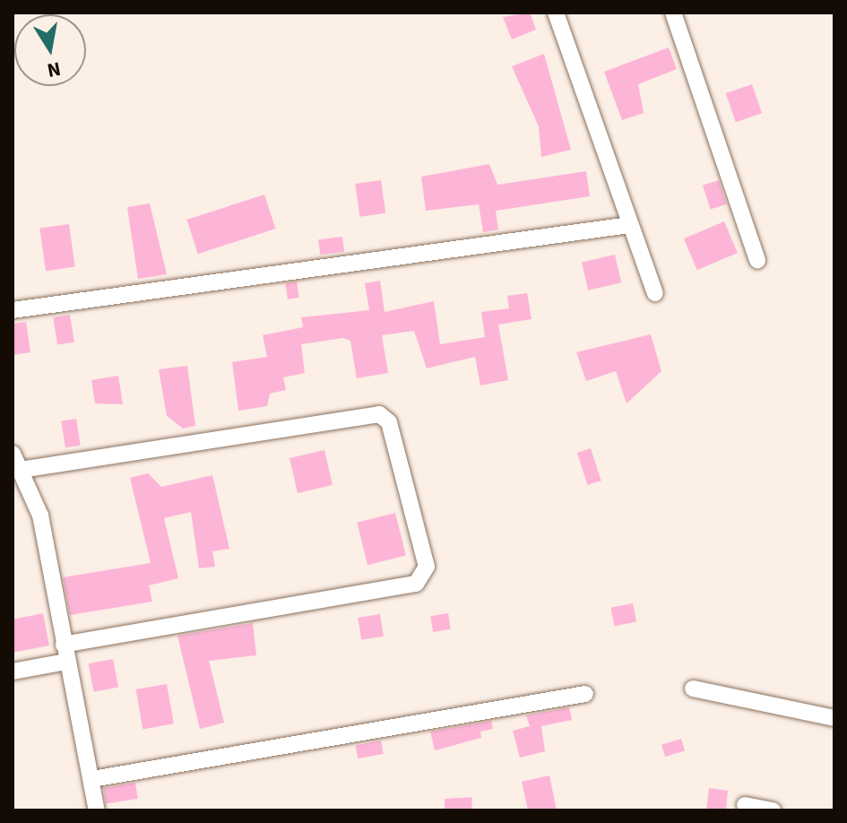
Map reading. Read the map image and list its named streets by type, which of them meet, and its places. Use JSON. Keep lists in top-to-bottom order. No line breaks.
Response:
{"north":"bottom"}
